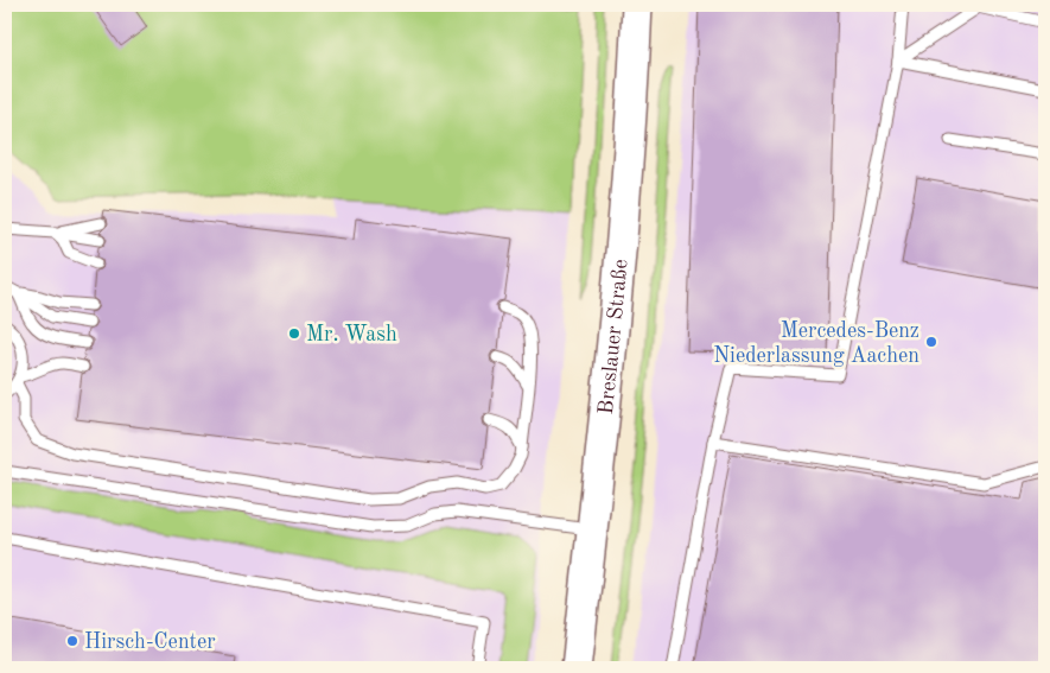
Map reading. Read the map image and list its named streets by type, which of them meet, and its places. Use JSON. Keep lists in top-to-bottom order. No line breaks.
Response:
{"streets":{"main road":["Breslauer Straße"]},"places":["Mr. Wash","Mercedes-Benz Niederlassung Aachen","Hirsch-Center"]}
